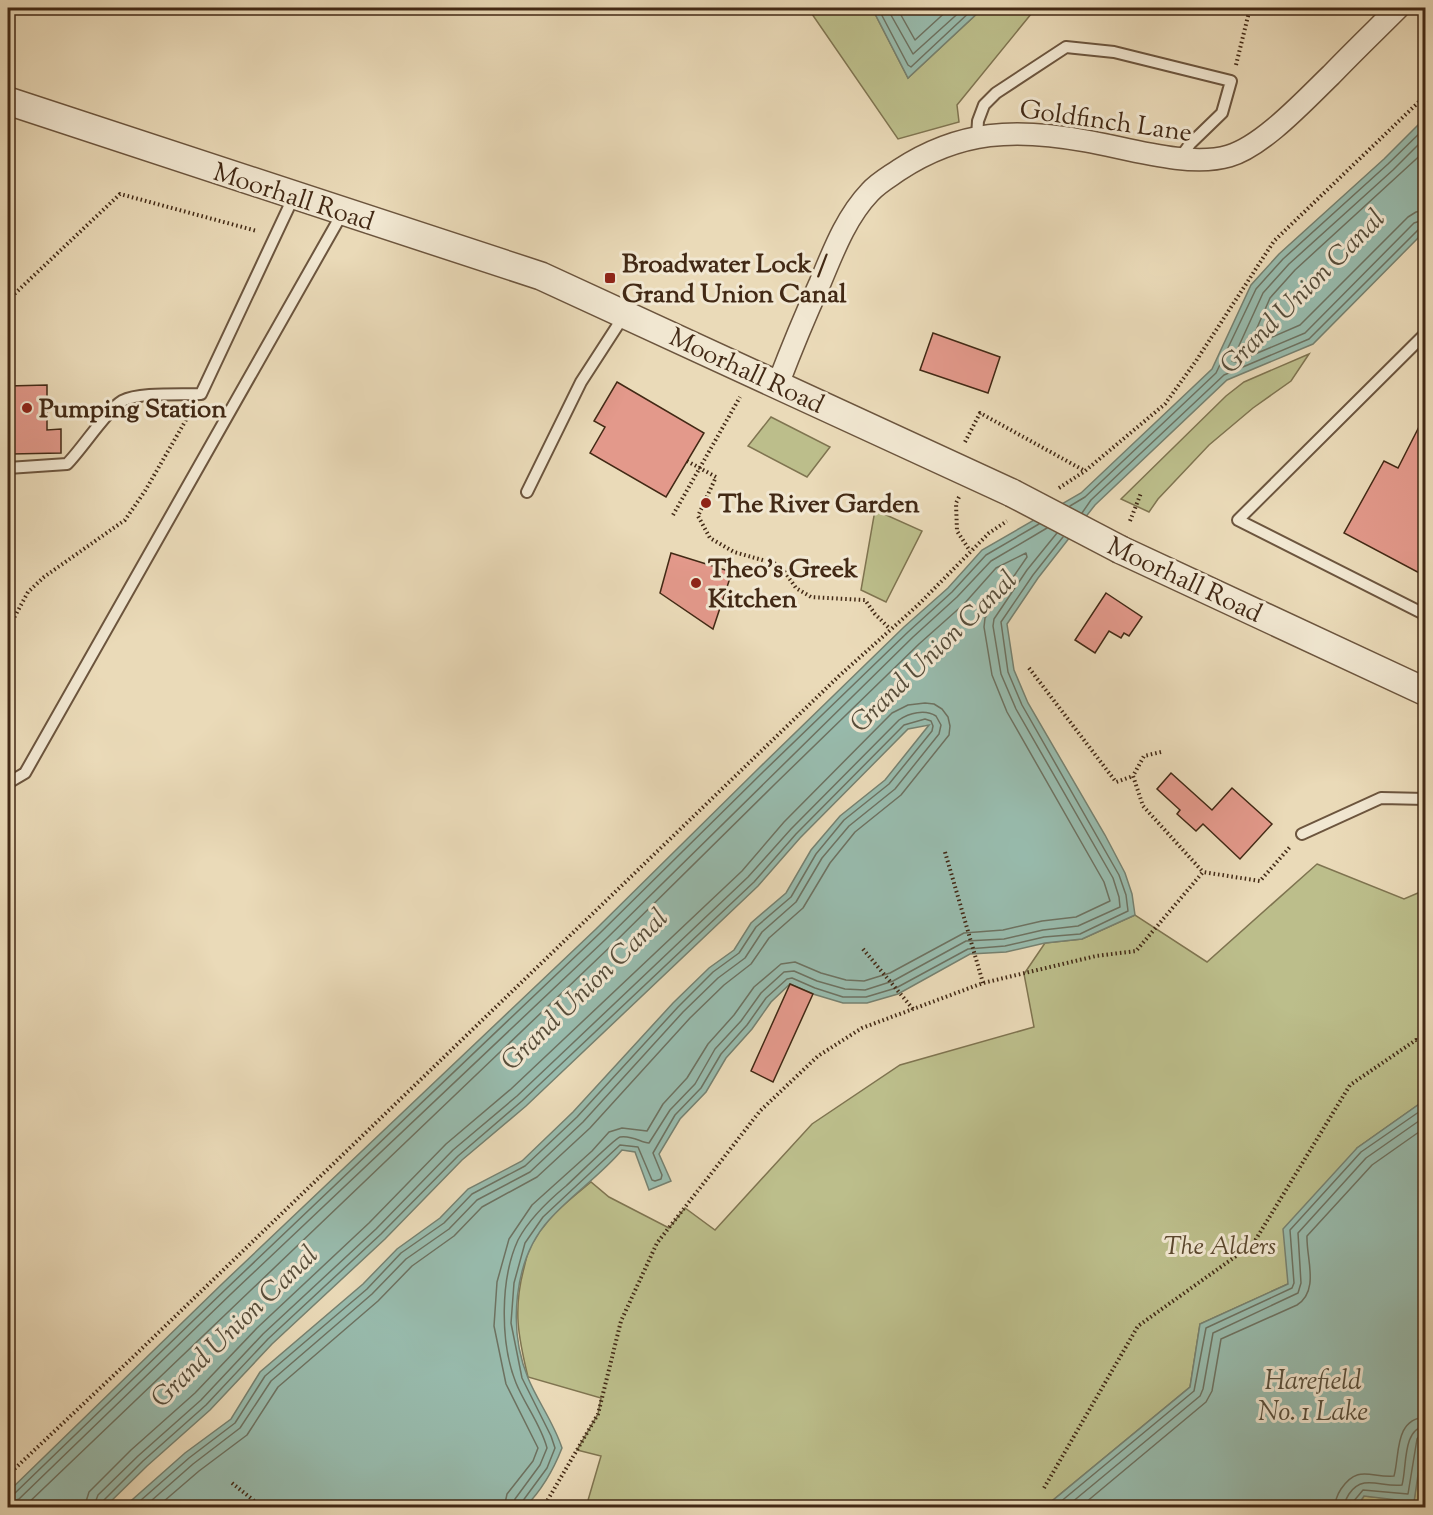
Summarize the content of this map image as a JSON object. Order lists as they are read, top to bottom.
{
  "streets": {
    "street": ["Goldfinch Lane", "Moorhall Road"]
  },
  "crossings": [
    ["Goldfinch Lane", "Moorhall Road"]
  ],
  "water": ["Grand Union Canal", "Harefield No. 1 Lake"],
  "parks": ["The Alders"],
  "places": {
    "transit": ["Broadwater Lock / Grand Union Canal"],
    "other": ["Pumping Station", "The River Garden", "Theo's Greek Kitchen"]
  }
}
